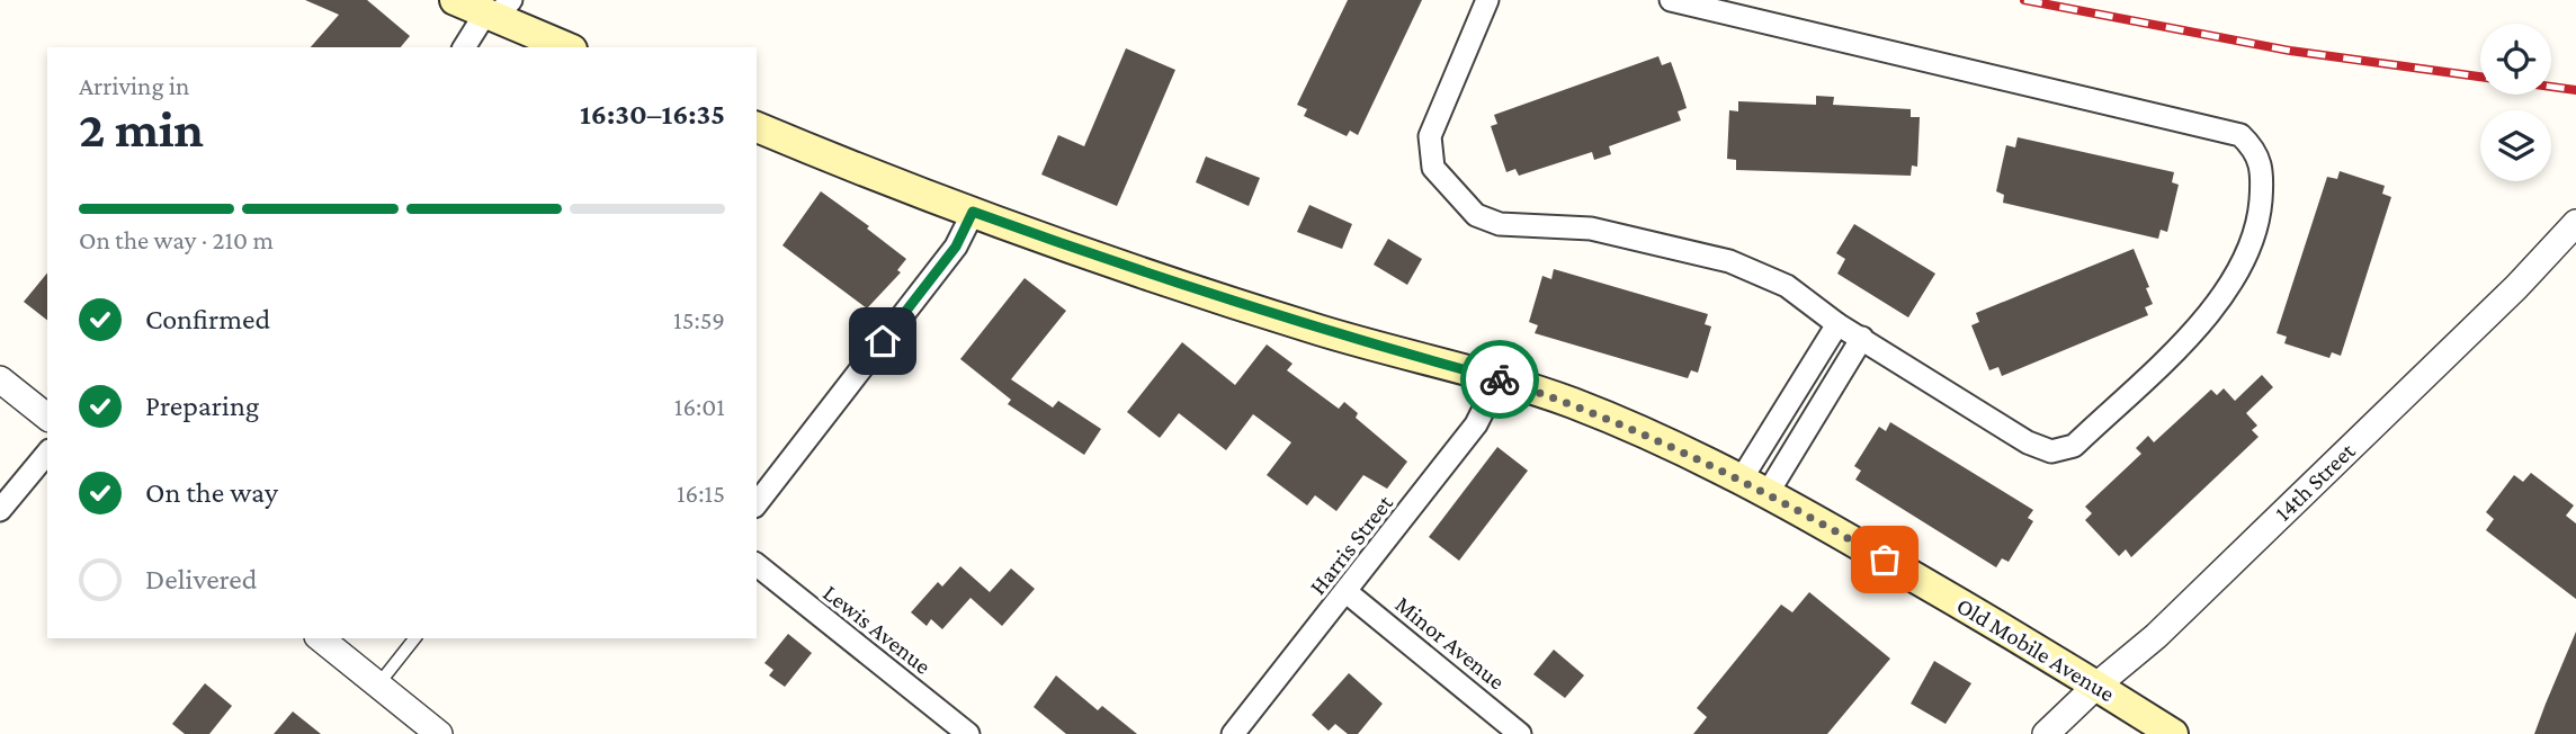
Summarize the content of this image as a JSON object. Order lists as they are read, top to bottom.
{
  "streets": {
    "main road": ["Old Mobile Avenue"],
    "street": [
      "14th Street",
      "Harris Street",
      "Lewis Avenue",
      "Minor Avenue"
    ]
  },
  "crossings": [
    ["14th Street", "Old Mobile Avenue"],
    ["Harris Street", "Minor Avenue"],
    ["Harris Street", "Old Mobile Avenue"]
  ],
  "page": {
    "heading": ["2 min", "Arriving in", "16:30–16:35"],
    "bar": "On the way · 210 m",
    "list": [
      ["Confirmed", "15:59"],
      ["Preparing", "16:01"],
      ["On the way", "16:15"],
      "Delivered"
    ]
  }
}
